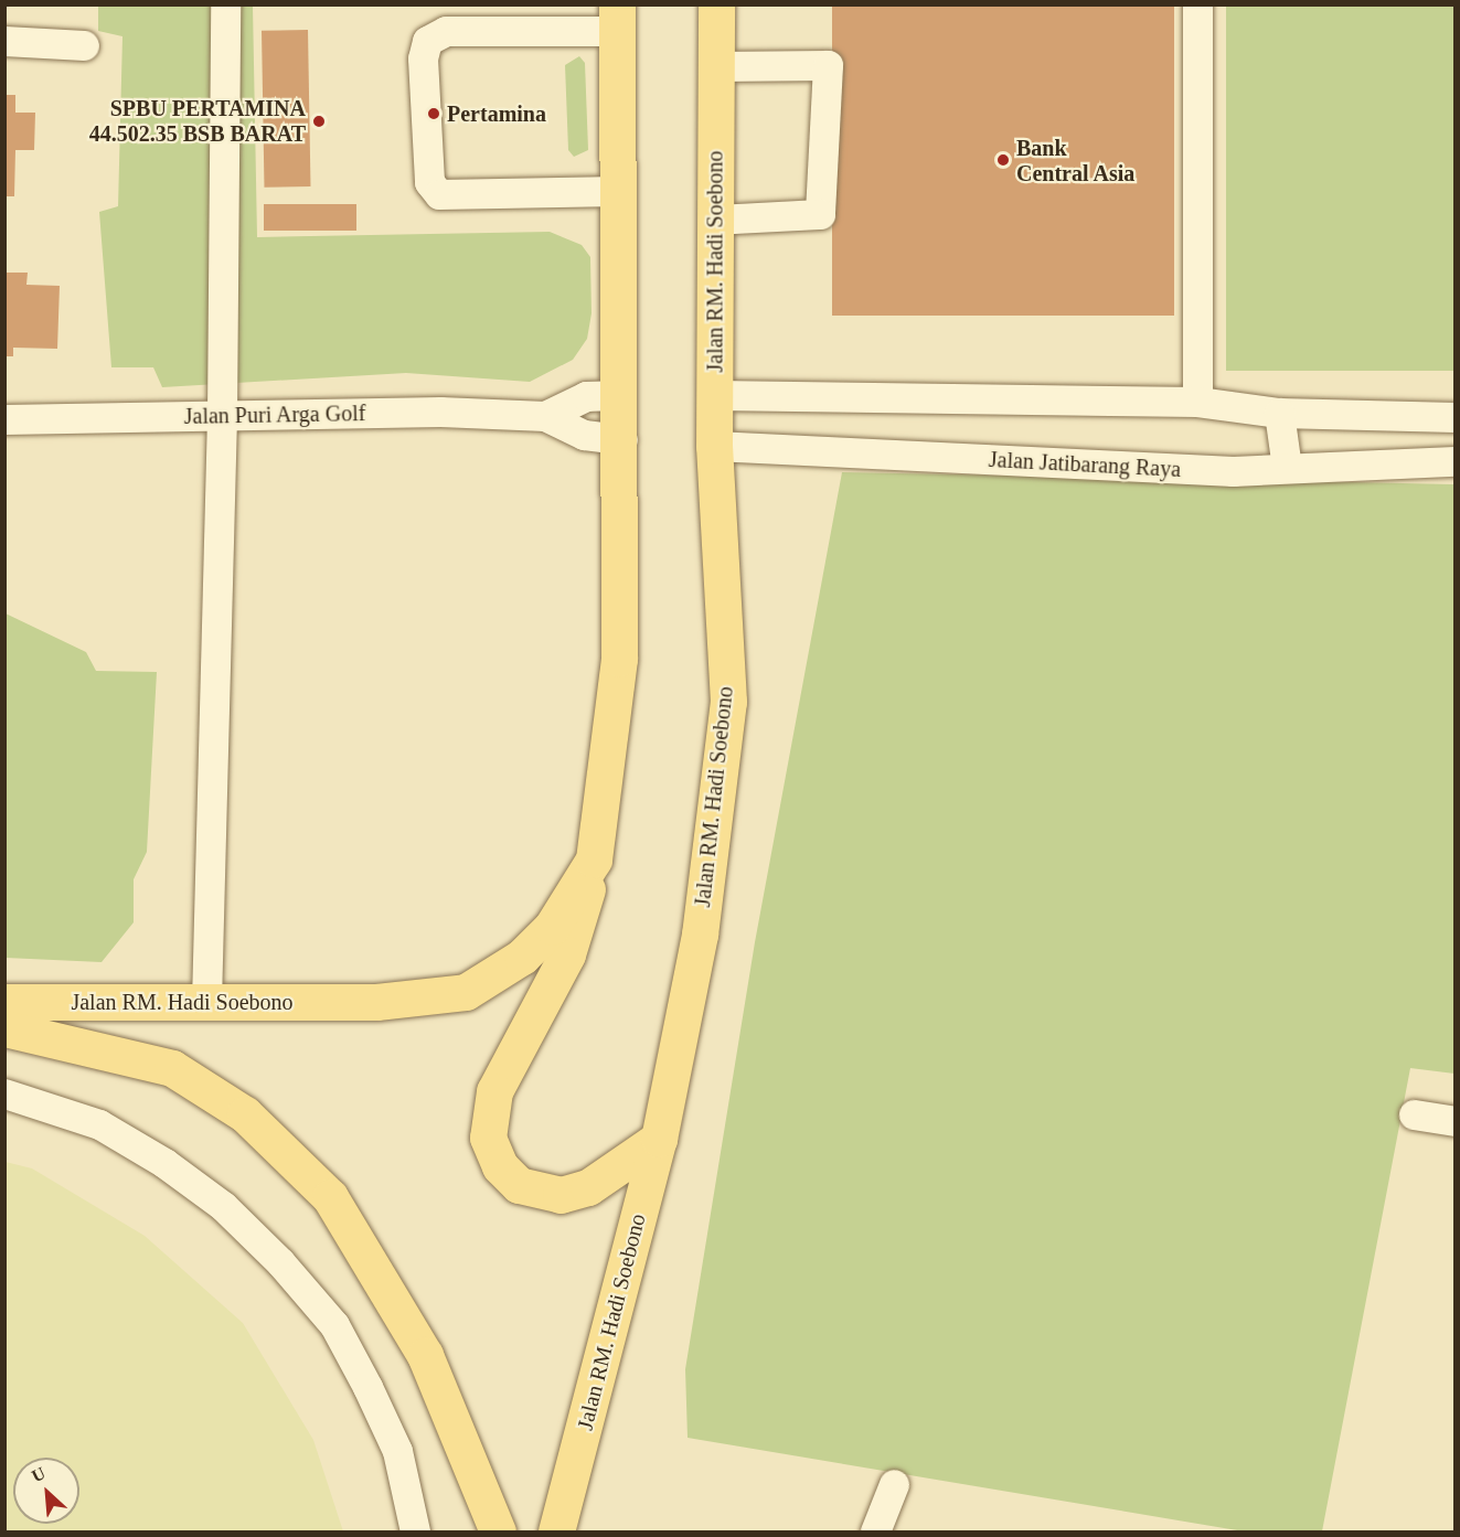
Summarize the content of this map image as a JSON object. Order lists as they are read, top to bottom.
{
  "streets": {
    "main road": ["Jalan RM. Hadi Soebono"],
    "street": ["Jalan Puri Arga Golf", "Jalan Jatibarang Raya"]
  },
  "crossings": [
    ["Jalan RM. Hadi Soebono", "Jalan Puri Arga Golf"],
    ["Jalan RM. Hadi Soebono", "Jalan Jatibarang Raya"]
  ],
  "places": ["Pertamina", "SPBU PERTAMINA 44.502.35 BSB BARAT", "Bank Central Asia"],
  "north": "top left"
}
